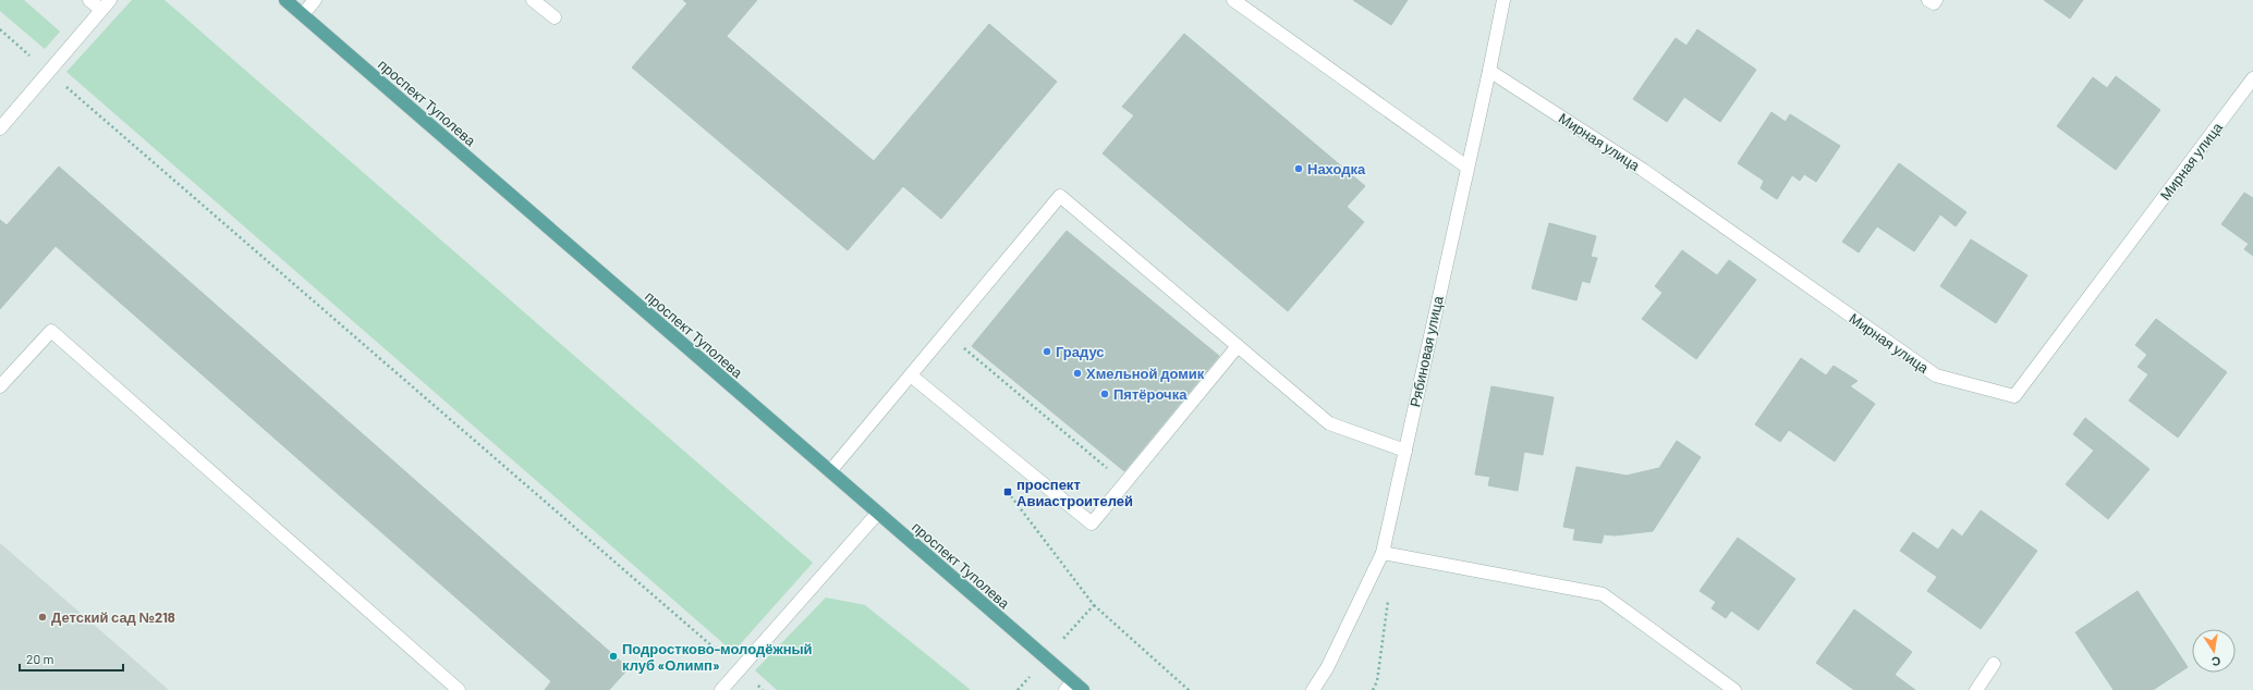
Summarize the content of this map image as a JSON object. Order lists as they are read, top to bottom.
{
  "streets": {
    "main road": ["проспект Туполева"],
    "street": ["Мирная улица", "Рябиновая улица"]
  },
  "crossings": [
    ["Мирная улица", "Рябиновая улица"]
  ],
  "places": {
    "other": [
      "Находка",
      "Градус",
      "Хмельной домик",
      "Пятёрочка",
      "Детский сад №218",
      "Подростково-молодёжный клуб «Олимп»"
    ],
    "transit": ["проспект Авиастроителей"]
  },
  "scale_bar": "20 m",
  "north": "bottom"
}
